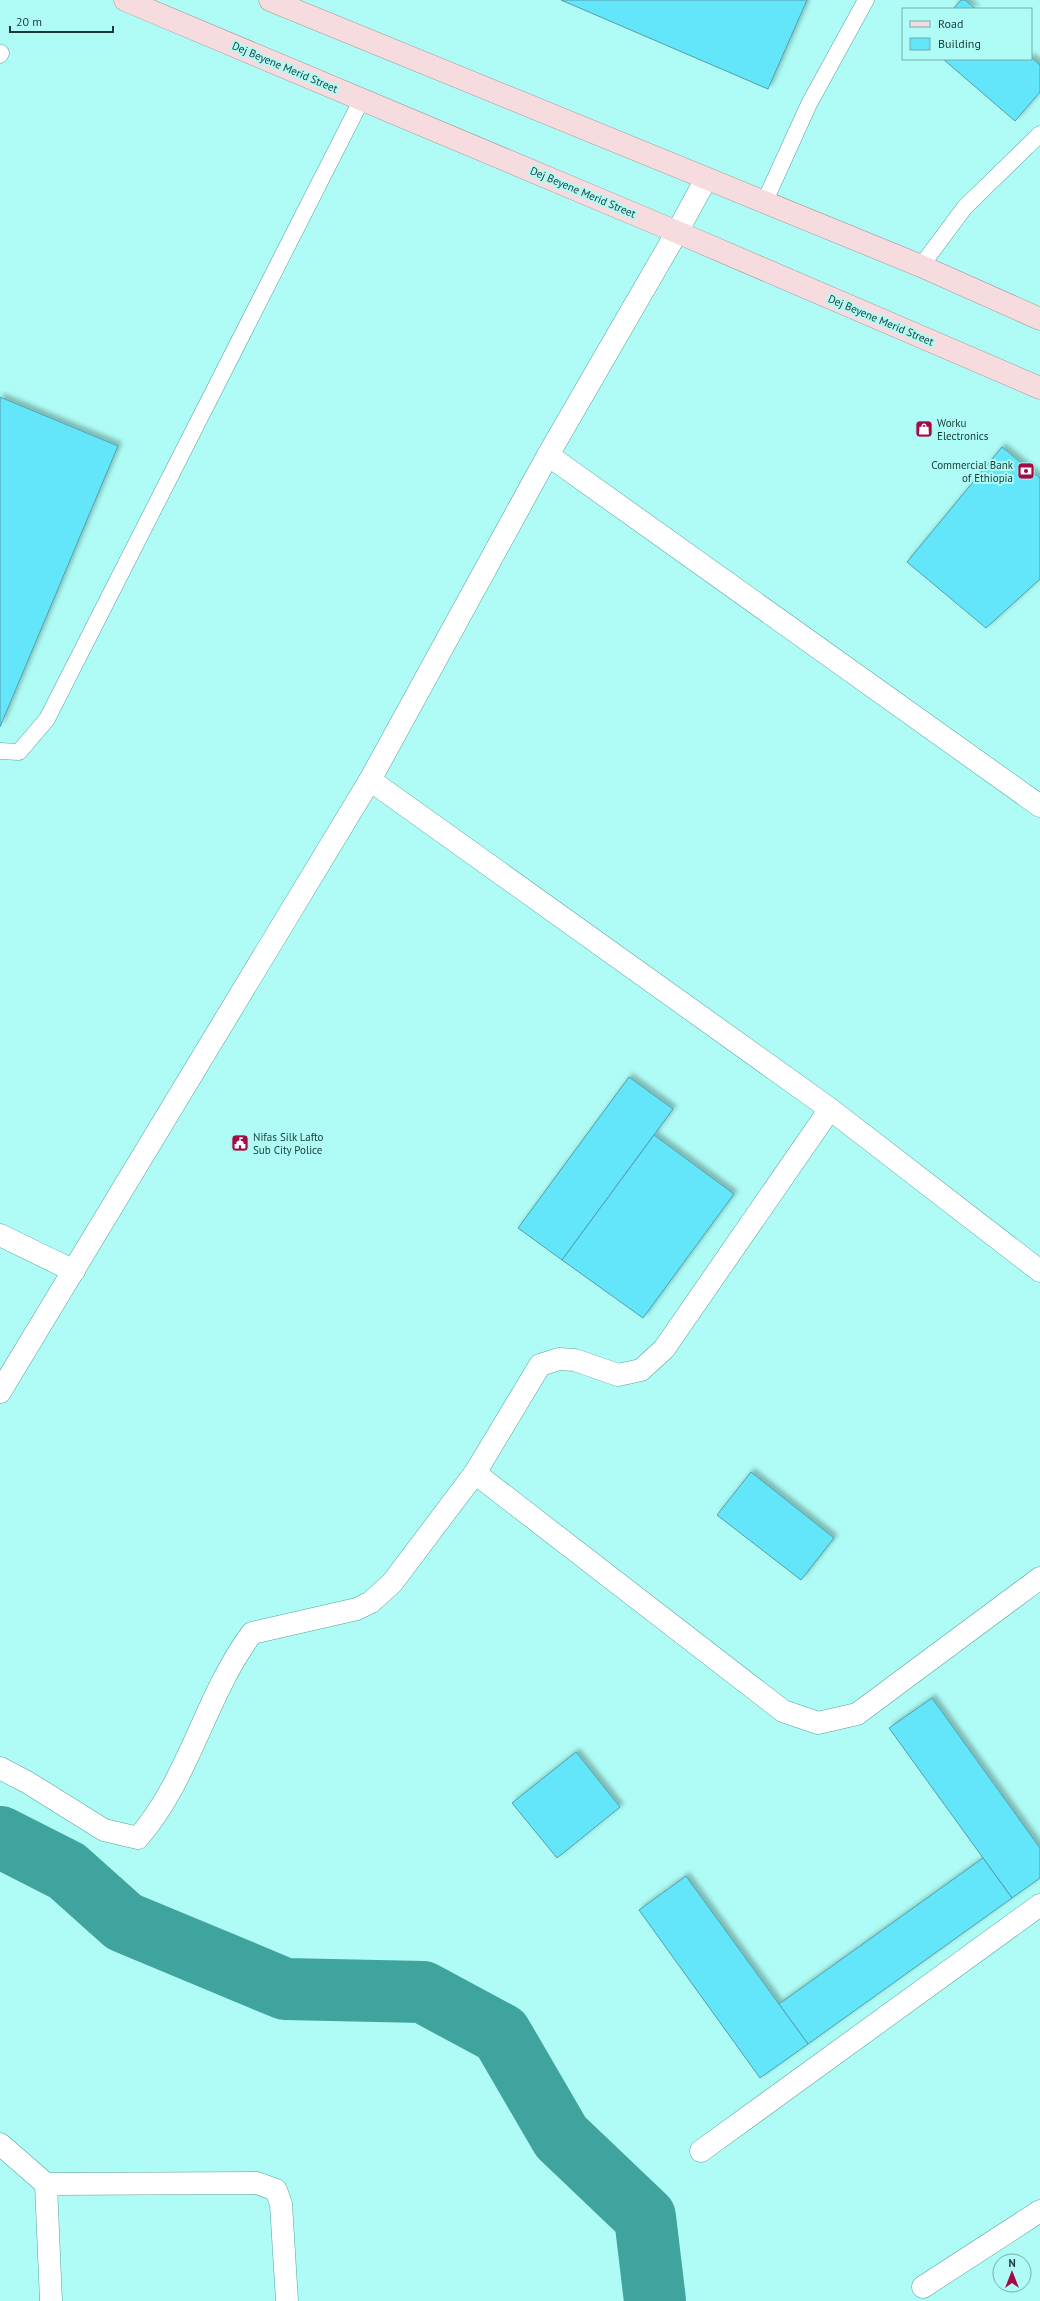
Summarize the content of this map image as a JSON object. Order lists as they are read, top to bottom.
{
  "streets": {
    "main road": ["Dej Beyene Merid Street"]
  },
  "places": {
    "shop": ["Worku Electronics"],
    "bank": ["Commercial Bank of Ethiopia"],
    "public building": ["Nifas Silk Lafto Sub City Police"]
  },
  "legend": ["Road", "Building"],
  "scale_bar": "20 m",
  "north": "top"
}
